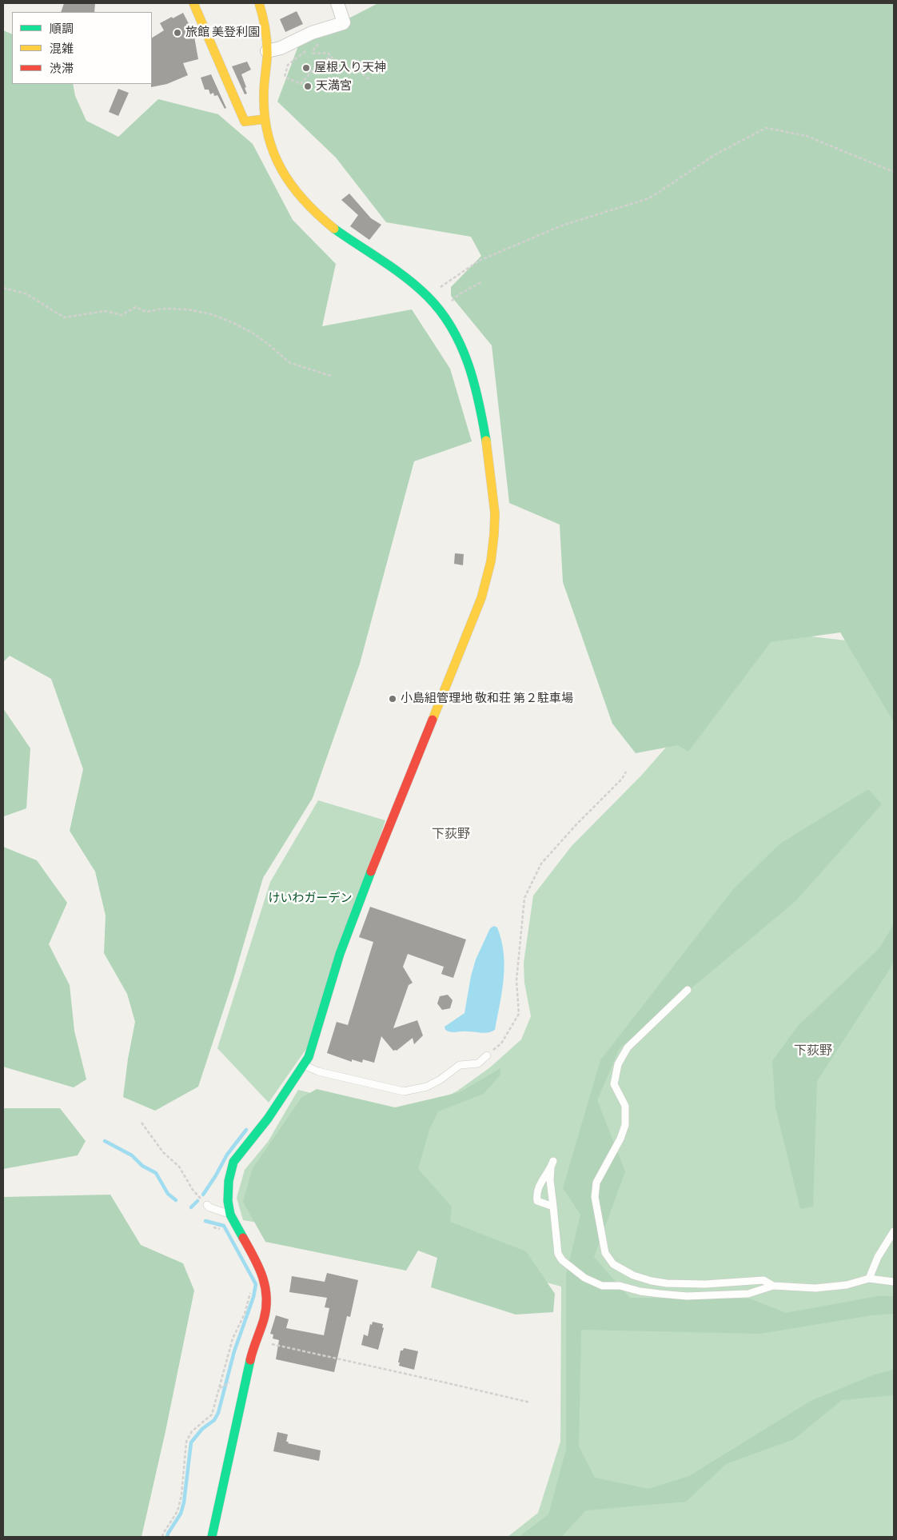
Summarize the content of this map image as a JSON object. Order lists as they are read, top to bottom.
{
  "districts": ["下荻野", "下荻野"],
  "parks": ["けいわガーデン"],
  "places": [
    "旅館 美登利園",
    "屋根入り天神",
    "天満宮",
    "小島組管理地 敬和荘 第２駐車場"
  ],
  "legend": ["順調", "混雑", "渋滞"]
}
